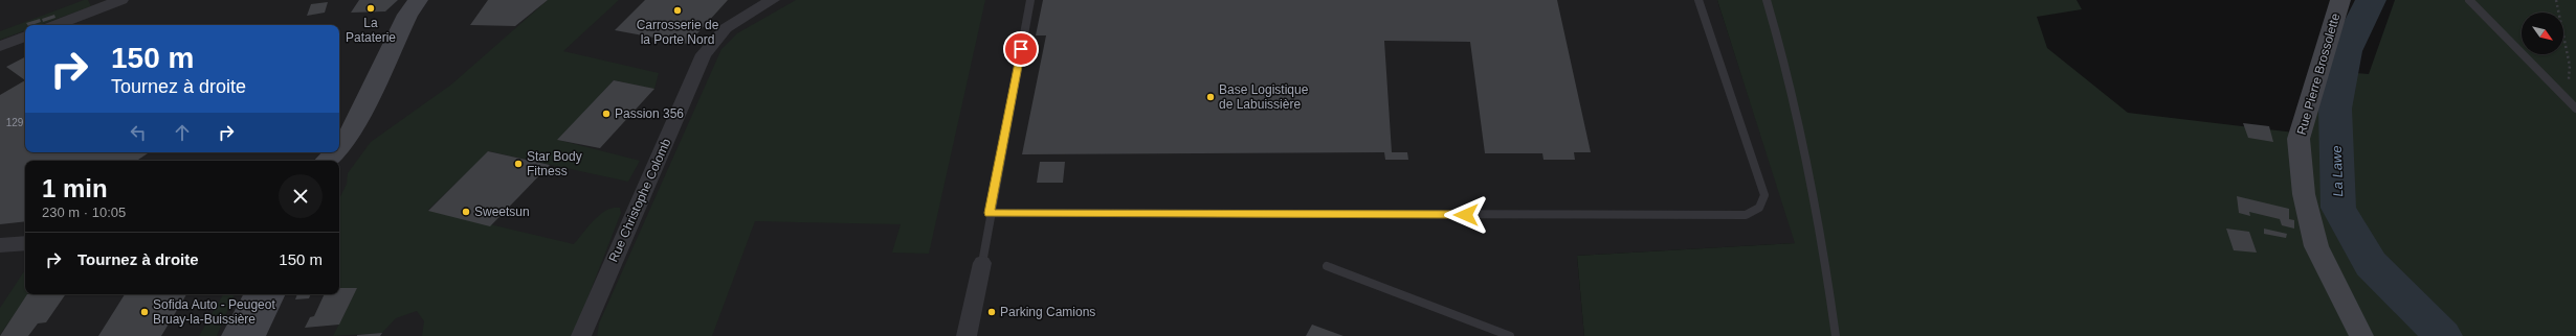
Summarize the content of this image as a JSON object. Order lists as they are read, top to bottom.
{
  "streets": {
    "street": ["Rue Pierre Brossolette", "Rue Christophe Colomb"]
  },
  "water": ["La Lawe"],
  "places": [
    "La Pataterie",
    "Carrosserie de la Porte Nord",
    "Base Logistique de Labuissière",
    "Passion 356",
    "Star Body Fitness",
    "Sweetsun",
    "Sofida Auto - Peugeot Bruay-la-Buissière",
    "Parking Camions"
  ],
  "house_numbers": ["129"],
  "north": "bottom right",
  "page": {
    "turn": ["150 m", "Tournez à droite"],
    "heading": ["1 min", "230 m · 10:05"],
    "list": [
      {
        "name": "Tournez à droite",
        "value": "150 m"
      }
    ]
  }
}
